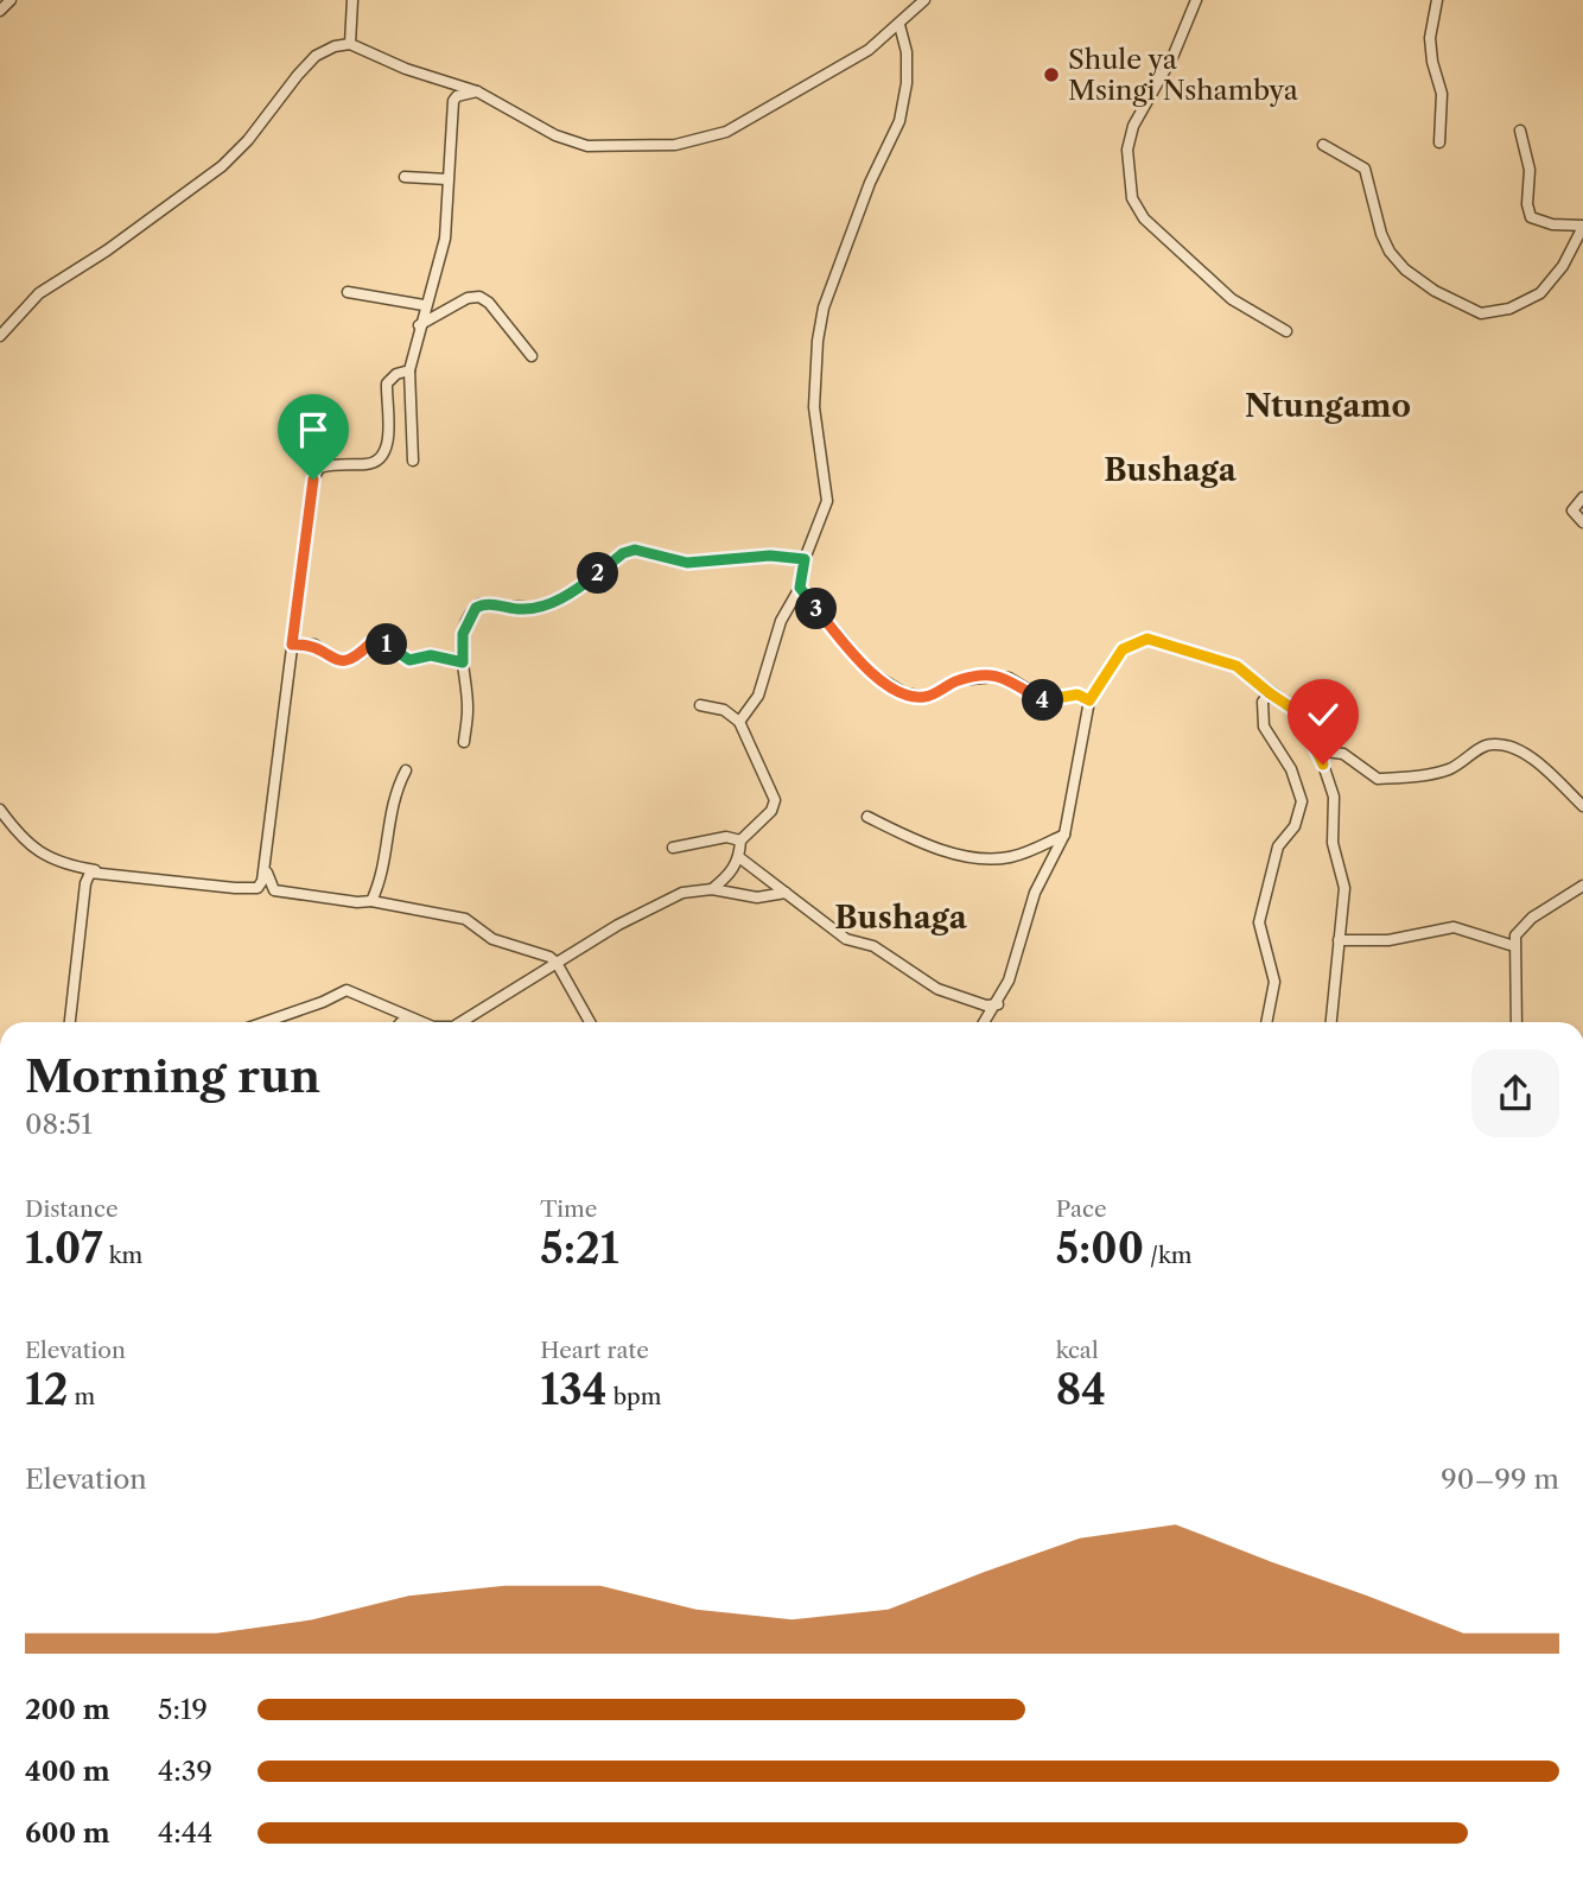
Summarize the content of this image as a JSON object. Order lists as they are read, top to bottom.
{
  "districts": ["Ntungamo", "Bushaga", "Bushaga"],
  "places": ["Shule ya Msingi Nshambya"],
  "page": {
    "pins": [
      "2",
      "3",
      "1",
      "4"
    ],
    "heading": ["Morning run", "08:51"],
    "stats": [
      ["Distance", "1.07 km"],
      ["Time", "5:21"],
      ["Pace", "5:00 /km"],
      ["Elevation", "12 m"],
      ["Heart rate", "134 bpm"],
      ["kcal", "84"]
    ],
    "chart": ["Elevation", "90–99 m"],
    "list": [
      {
        "name": "200 m",
        "note": "5:19"
      },
      {
        "name": "400 m",
        "note": "4:39"
      },
      {
        "name": "600 m",
        "note": "4:44"
      }
    ]
  }
}
